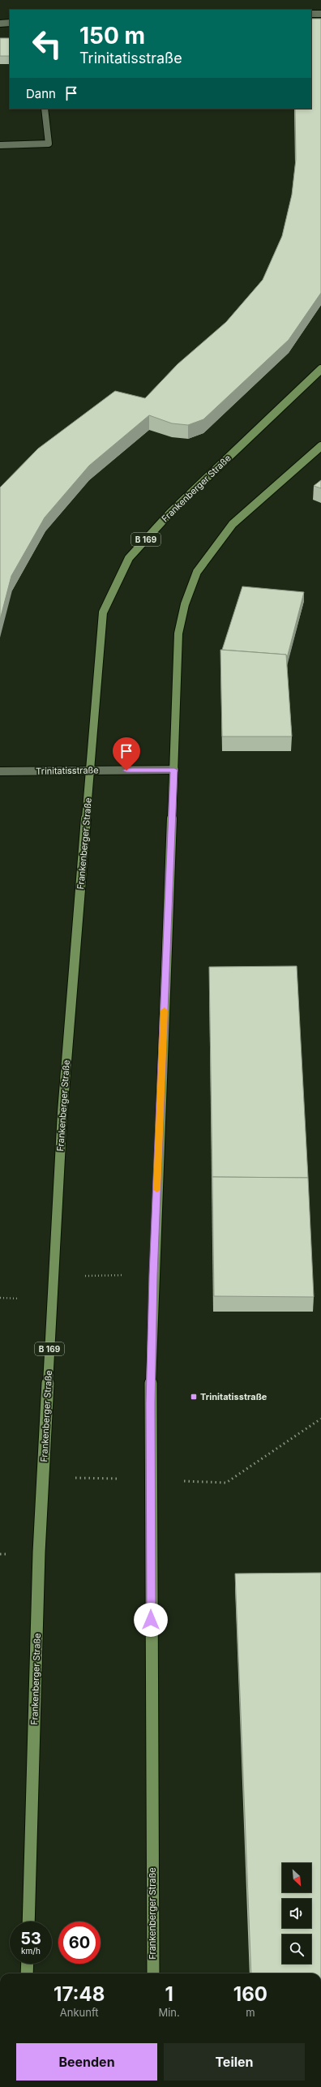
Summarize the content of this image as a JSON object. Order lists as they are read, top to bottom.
{
  "streets": {
    "main road": ["Frankenberger Straße", "B 169"],
    "street": ["Trinitatisstraße"]
  },
  "crossings": [
    ["Frankenberger Straße", "Trinitatisstraße"]
  ],
  "places": {
    "transit": ["Trinitatisstraße"]
  },
  "north": "bottom right",
  "page": {
    "turn": ["150 m", "Trinitatisstraße"],
    "then": "Dann",
    "speed": "53 km/h",
    "limit": "60",
    "eta": [
      "17:48",
      "Ankunft",
      "1",
      "Min.",
      "160",
      "m"
    ],
    "buttons": ["Beenden", "Teilen"]
  }
}
